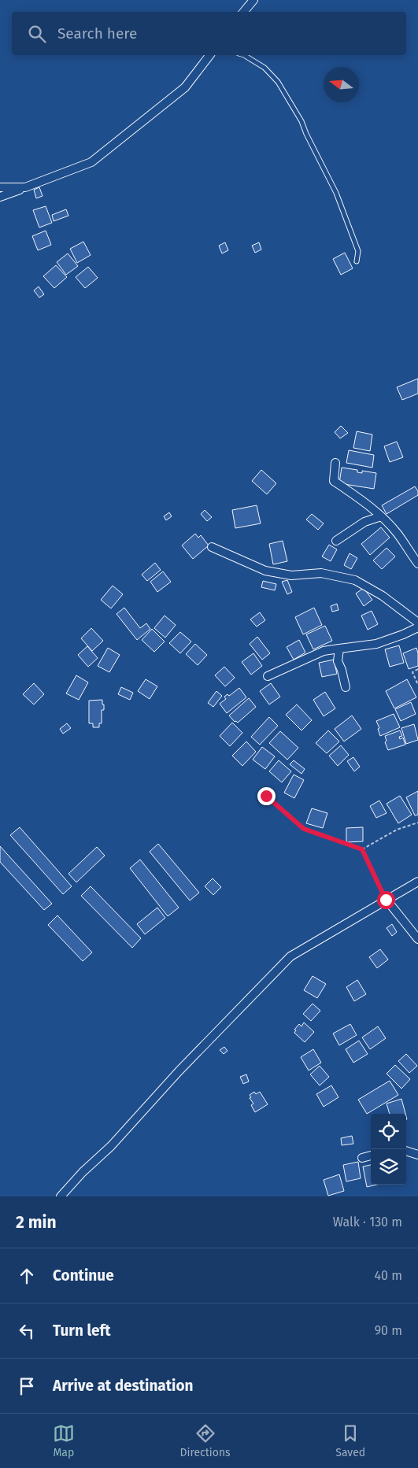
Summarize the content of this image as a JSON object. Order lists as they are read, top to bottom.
{
  "north": "left",
  "page": {
    "search": "Search here",
    "heading": ["2 min", "Walk · 130 m"],
    "list": [
      ["Continue", "40 m"],
      ["Turn left", "90 m"],
      "Arrive at destination"
    ],
    "nav": ["Map", "Directions", "Saved"]
  }
}
